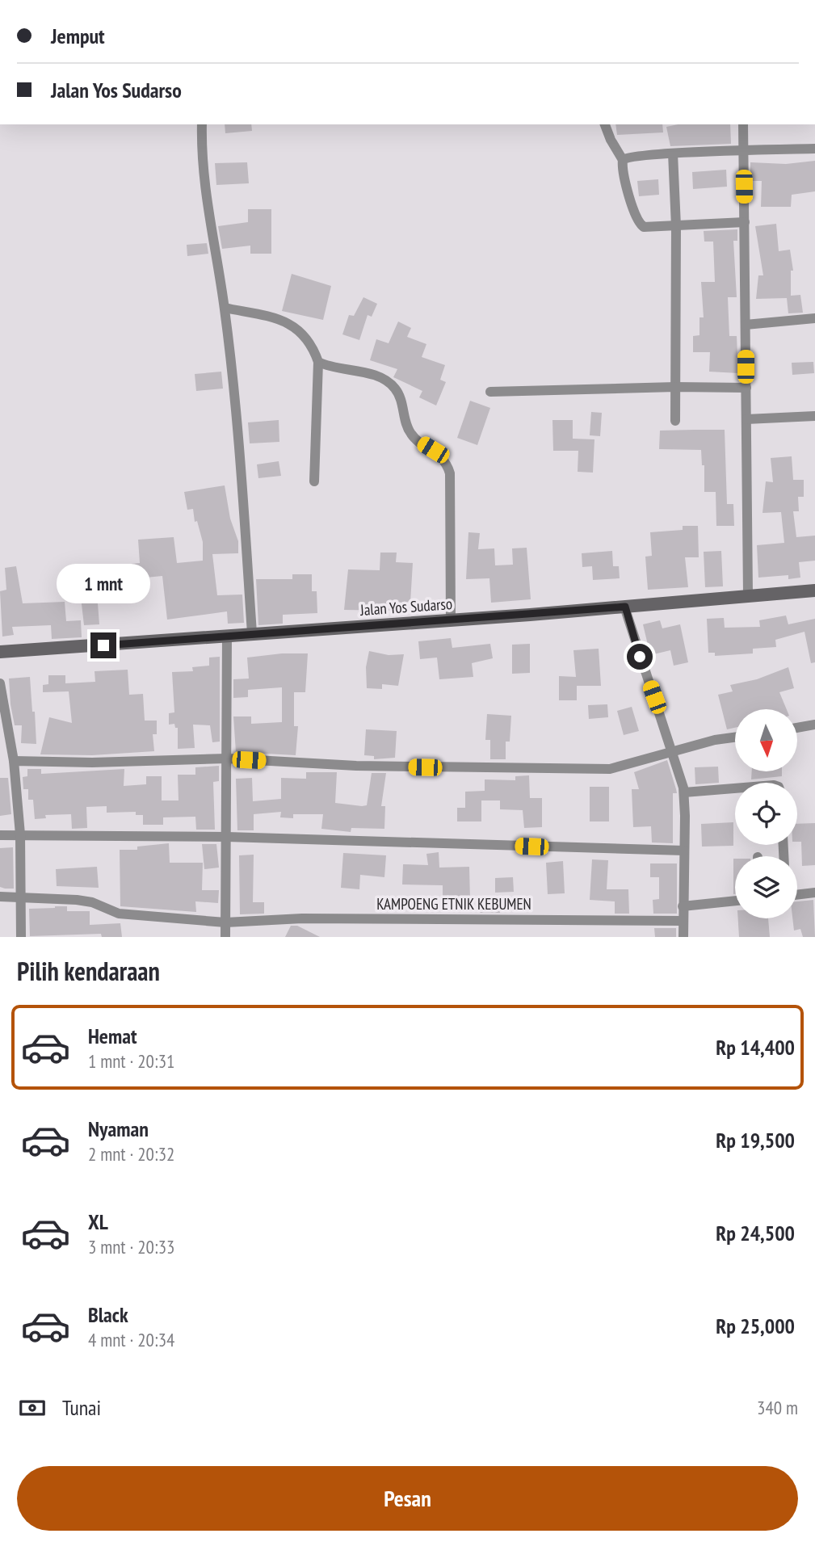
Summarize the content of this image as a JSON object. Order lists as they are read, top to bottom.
{
  "streets": {
    "main road": ["Jalan Yos Sudarso"],
    "street": ["KAMPOENG ETNIK KEBUMEN"]
  },
  "north": "bottom",
  "page": {
    "banner": ["Jemput", "Jalan Yos Sudarso"],
    "bubble": "1 mnt",
    "heading": "Pilih kendaraan",
    "list": [
      {
        "name": "Hemat",
        "note": "1 mnt · 20:31",
        "value": "Rp 14,400"
      },
      {
        "name": "Nyaman",
        "note": "2 mnt · 20:32",
        "value": "Rp 19,500"
      },
      {
        "name": "XL",
        "note": "3 mnt · 20:33",
        "value": "Rp 24,500"
      },
      {
        "name": "Black",
        "note": "4 mnt · 20:34",
        "value": "Rp 25,000"
      }
    ],
    "pay": ["Tunai", "340 m"],
    "buttons": "Pesan"
  }
}
